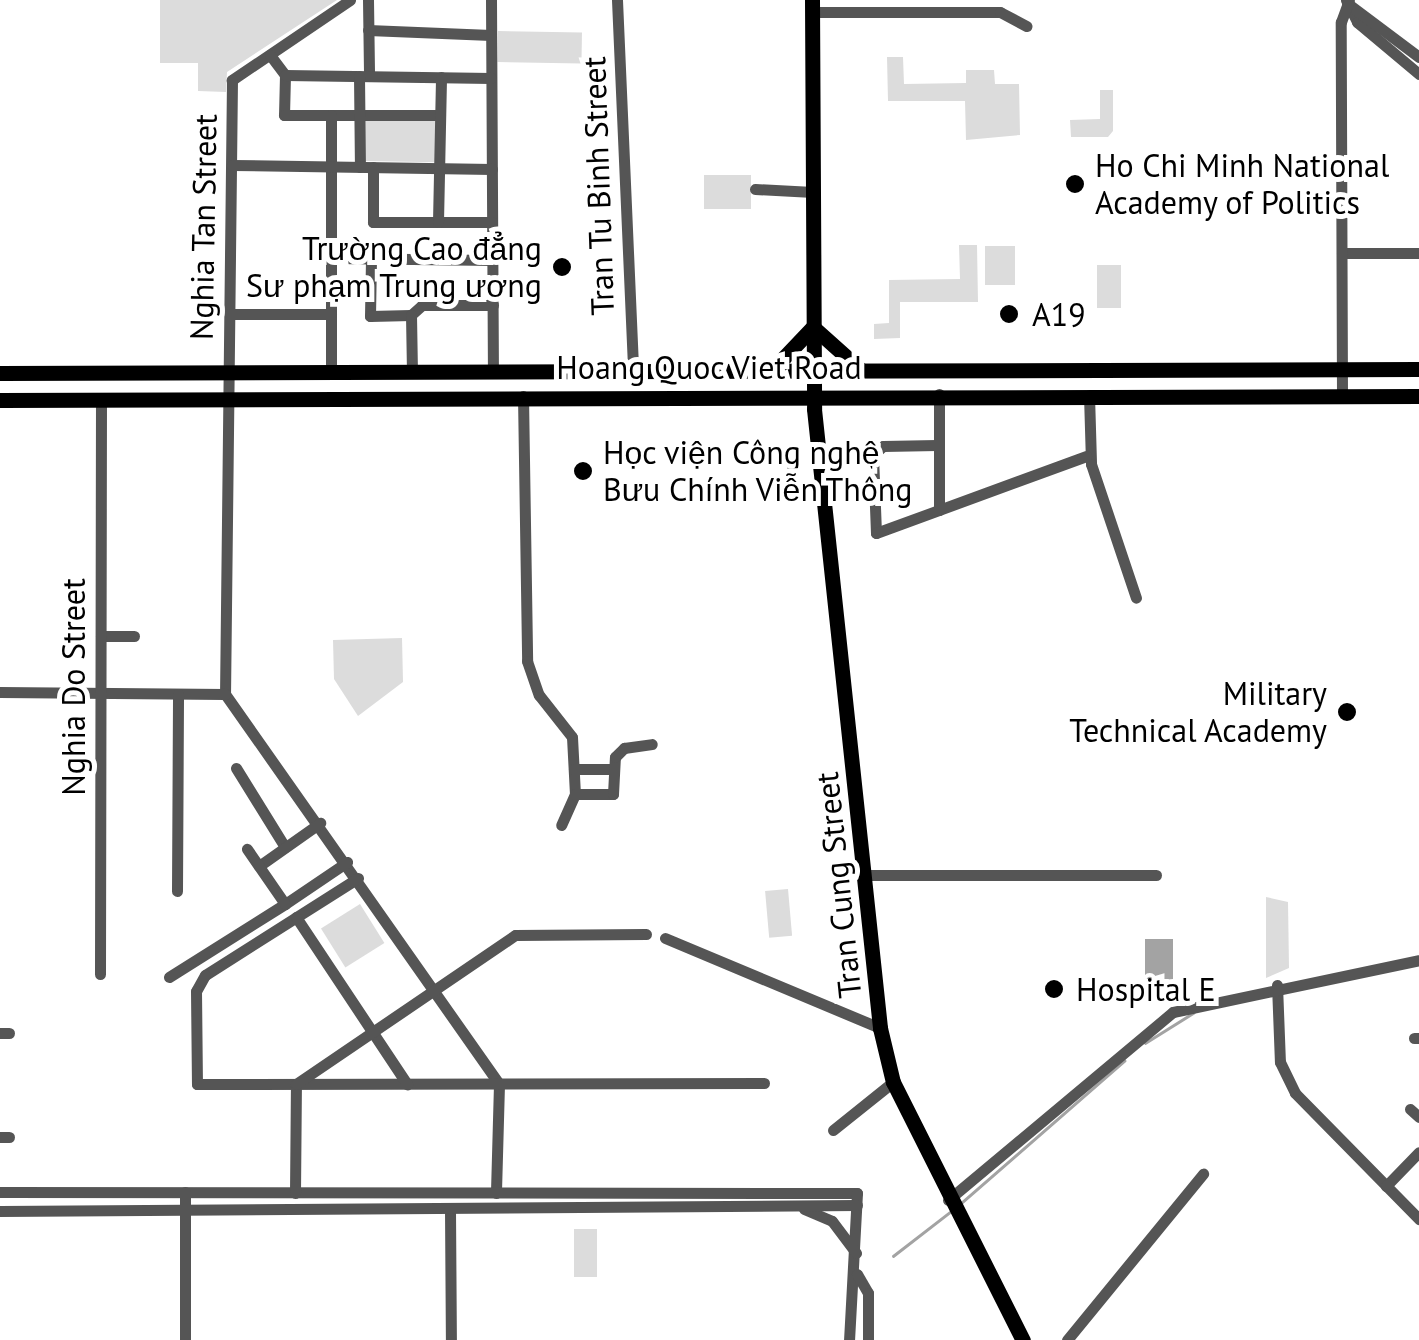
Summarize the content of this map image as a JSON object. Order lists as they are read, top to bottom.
{
  "streets": {
    "main road": ["Hoang Quoc Viet Road", "Tran Cung Street"],
    "street": ["Tran Tu Binh Street", "Nghia Tan Street", "Nghia Do Street"]
  },
  "crossings": [
    ["Tran Tu Binh Street", "Hoang Quoc Viet Road"],
    ["Nghia Tan Street", "Hoang Quoc Viet Road"],
    ["Hoang Quoc Viet Road", "Nghia Do Street"],
    ["Hoang Quoc Viet Road", "Tran Cung Street"]
  ],
  "places": [
    "Ho Chi Minh National Academy of Politics",
    "Trường Cao đẳng Sư phạm Trung ương",
    "A19",
    "Học viện Công nghệ Bưu Chính Viễn Thông",
    "Military Technical Academy",
    "Hospital E"
  ]
}
